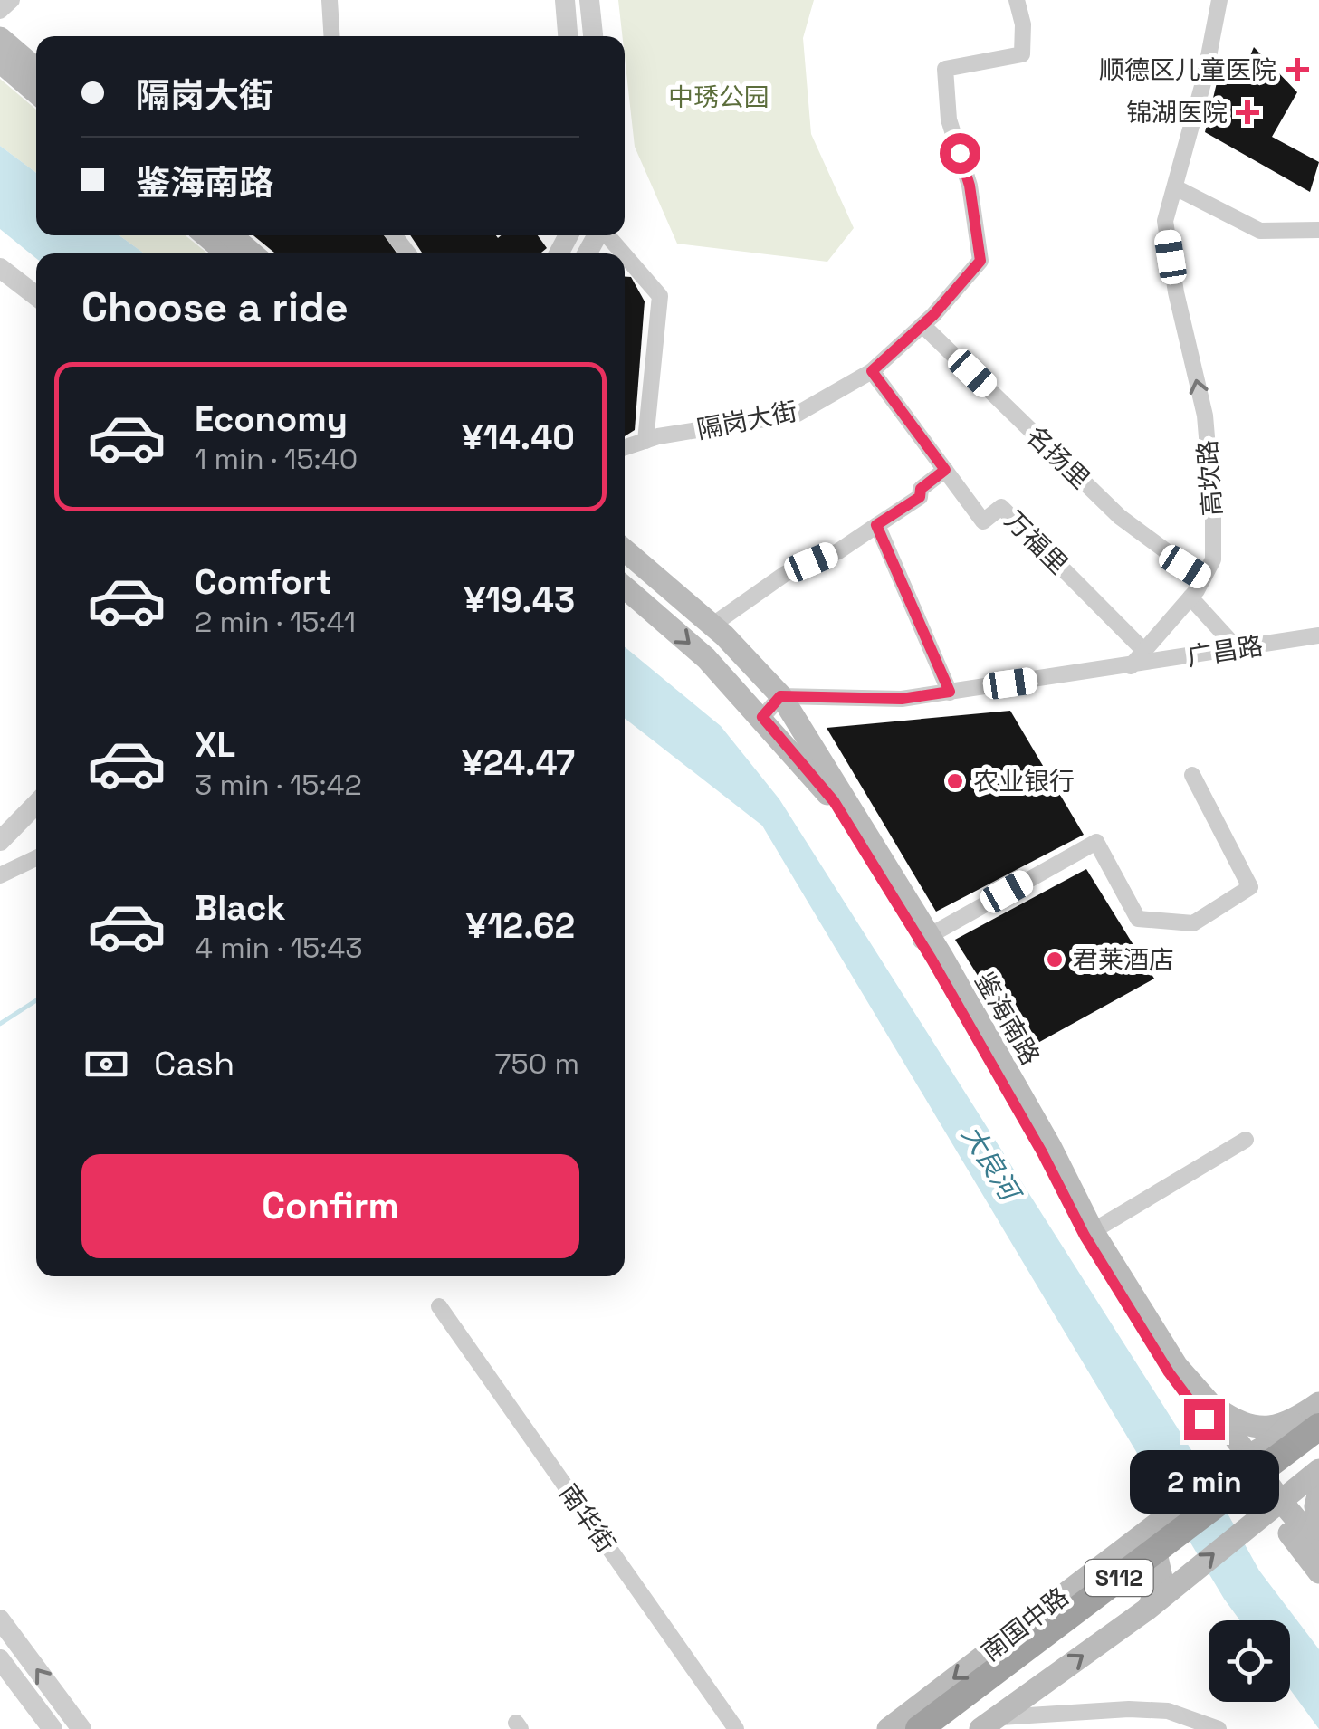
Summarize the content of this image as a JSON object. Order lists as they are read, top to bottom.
{
  "streets": {
    "highway": ["S112", "南国中路"],
    "main road": ["鉴海南路"],
    "street": [
      "隔岗大街",
      "名扬里",
      "高坎路",
      "万福里",
      "广昌路",
      "南华街"
    ]
  },
  "crossings": [
    ["隔岗大街", "名扬里"],
    ["隔岗大街", "万福里"],
    ["名扬里", "高坎路"],
    ["高坎路", "万福里"],
    ["高坎路", "广昌路"],
    ["鉴海南路", "南国中路"]
  ],
  "one_way": ["高坎路"],
  "water": ["大良河"],
  "parks": ["中琇公园"],
  "places": {
    "health": ["顺德区儿童医院", "锦湖医院"],
    "other": ["农业银行", "君莱酒店"]
  },
  "page": {
    "banner": ["隔岗大街", "鉴海南路"],
    "heading": "Choose a ride",
    "list": [
      {
        "name": "Economy",
        "note": "1 min · 15:40",
        "value": "¥14.40"
      },
      {
        "name": "Comfort",
        "note": "2 min · 15:41",
        "value": "¥19.43"
      },
      {
        "name": "XL",
        "note": "3 min · 15:42",
        "value": "¥24.47"
      },
      {
        "name": "Black",
        "note": "4 min · 15:43",
        "value": "¥12.62"
      }
    ],
    "pay": ["Cash", "750 m"],
    "buttons": "Confirm",
    "bubble": "2 min"
  }
}
